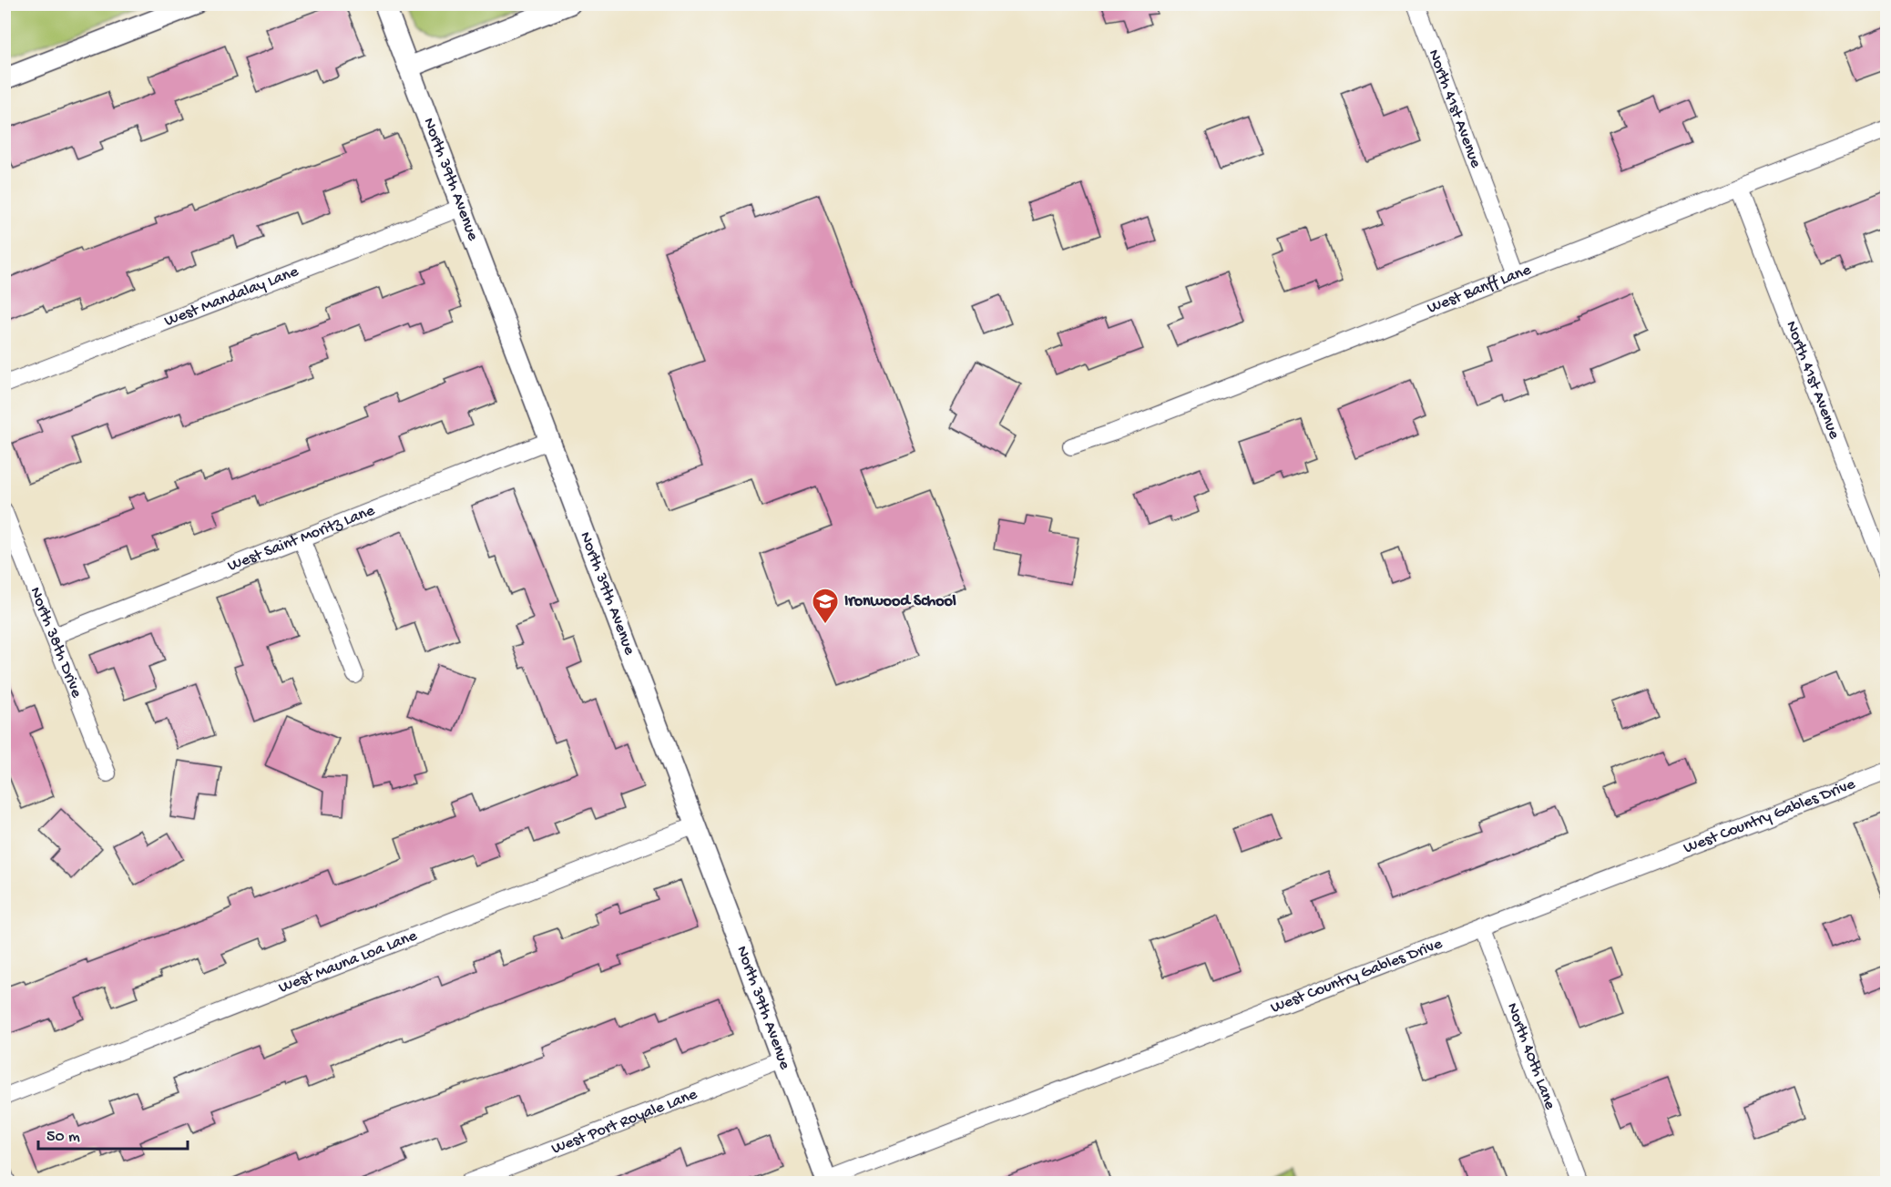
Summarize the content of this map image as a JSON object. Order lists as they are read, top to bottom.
{
  "streets": {
    "street": [
      "North 41st Avenue",
      "North 39th Avenue",
      "West Banff Lane",
      "West Mandalay Lane",
      "West Saint Moritz Lane",
      "North 38th Drive",
      "West Country Gables Drive",
      "West Mauna Loa Lane",
      "North 40th Lane",
      "West Port Royale Lane"
    ]
  },
  "crossings": [
    ["North 41st Avenue", "West Banff Lane"],
    ["North 39th Avenue", "West Mandalay Lane"],
    ["North 39th Avenue", "West Saint Moritz Lane"],
    ["North 39th Avenue", "West Country Gables Drive"],
    ["North 39th Avenue", "West Mauna Loa Lane"],
    ["North 39th Avenue", "West Port Royale Lane"],
    ["West Saint Moritz Lane", "North 38th Drive"],
    ["West Country Gables Drive", "North 40th Lane"]
  ],
  "places": {
    "school or university": ["Ironwood School"]
  },
  "scale_bar": "50 m"
}
